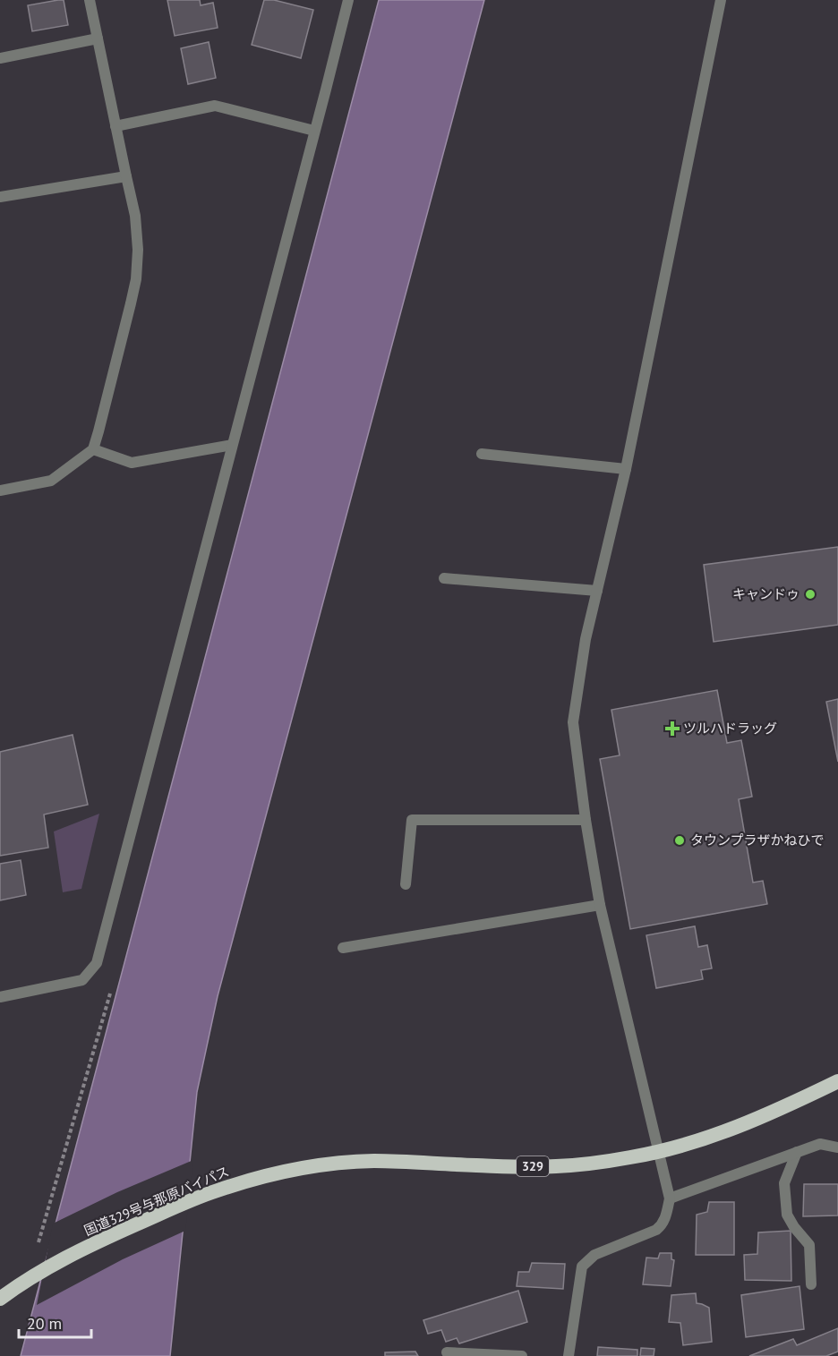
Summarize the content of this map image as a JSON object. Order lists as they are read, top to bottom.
{
  "streets": {
    "highway": ["329", "国道329号与那原バイパス"]
  },
  "places": {
    "other": ["キャンドゥ", "タウンプラザかねひで"],
    "health": ["ツルハドラッグ"]
  },
  "scale_bar": "20 m"
}
